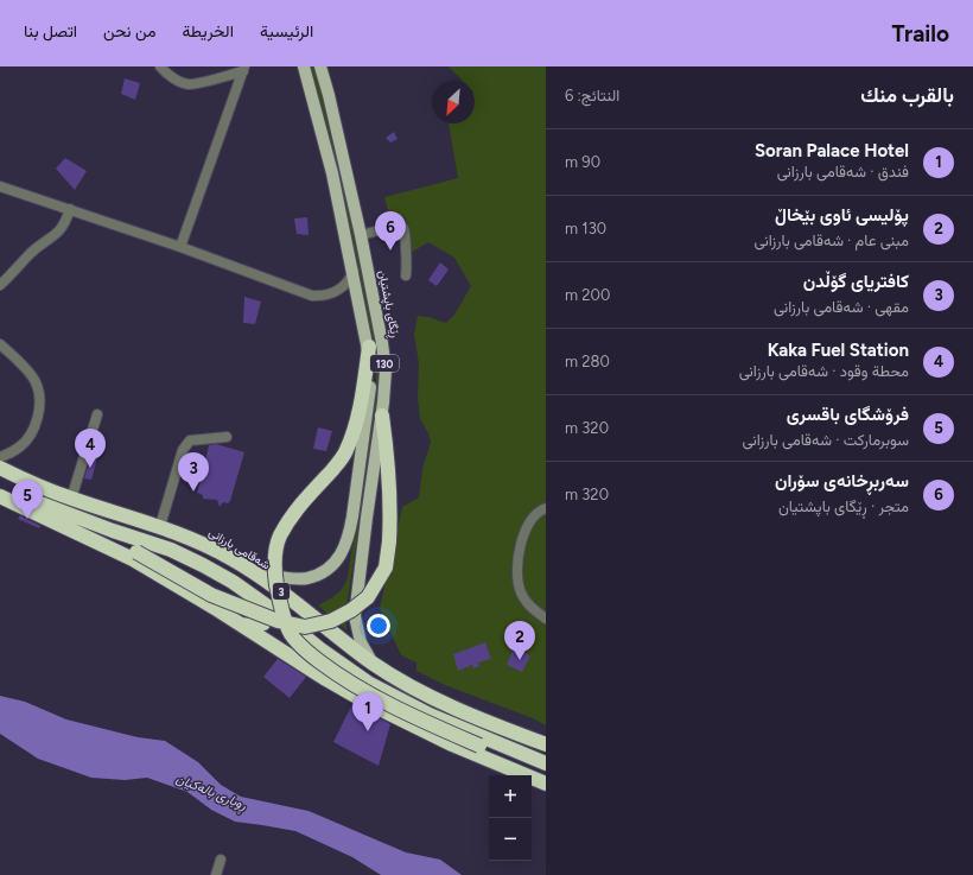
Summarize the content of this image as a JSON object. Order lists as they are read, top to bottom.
{
  "streets": {
    "highway": ["شەقامی بارزانی", "3"],
    "main road": ["ڕێگای باپشتیان", "130"]
  },
  "crossings": [
    ["ڕێگای باپشتیان", "شەقامی بارزانی"],
    ["130", "شەقامی بارزانی"]
  ],
  "water": ["ڕوباری بالەکیان"],
  "north": "bottom left",
  "page": {
    "header": "Trailo",
    "nav": [
      "الرئيسية",
      "الخريطة",
      "من نحن",
      "اتصل بنا"
    ],
    "heading": ["بالقرب منك", "النتائج: 6"],
    "list": [
      {
        "mark": "1",
        "name": "Soran Palace Hotel",
        "note": "فندق · شەقامی بارزانی",
        "value": "90 m"
      },
      {
        "mark": "2",
        "name": "پۆلیسی ئاوی بێخاڵ",
        "note": "مبنى عام · شەقامی بارزانی",
        "value": "130 m"
      },
      {
        "mark": "3",
        "name": "کافتریای گۆڵدن",
        "note": "مقهى · شەقامی بارزانی",
        "value": "200 m"
      },
      {
        "mark": "4",
        "name": "Kaka Fuel Station",
        "note": "محطة وقود · شەقامی بارزانی",
        "value": "280 m"
      },
      {
        "mark": "5",
        "name": "فرۆشگای باقسری",
        "note": "سوبرماركت · شەقامی بارزانی",
        "value": "320 m"
      },
      {
        "mark": "6",
        "name": "سەربڕخانەی سۆران",
        "note": "متجر · ڕێگای باپشتیان",
        "value": "320 m"
      }
    ],
    "pins": [
      "6",
      "4",
      "3",
      "5",
      "2",
      "1"
    ],
    "map_buttons": ["+", "−"]
  }
}
